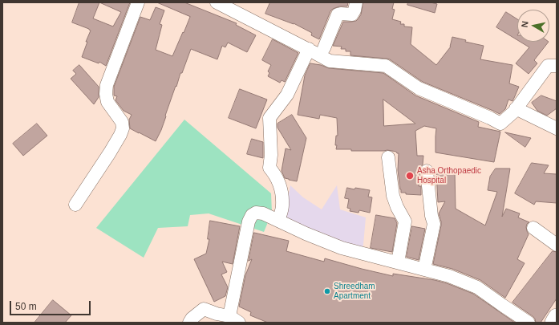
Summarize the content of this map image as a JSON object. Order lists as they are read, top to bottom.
{
  "places": ["Asha Orthopaedic Hospital", "Shreedham Apartment"],
  "scale_bar": "50 m",
  "north": "left"
}
